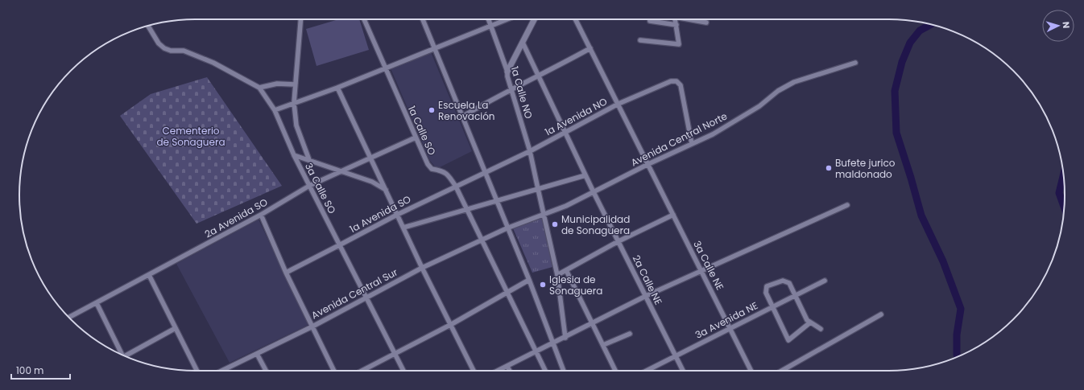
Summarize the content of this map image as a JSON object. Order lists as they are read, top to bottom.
{
  "streets": {
    "street": [
      "1a Calle NO",
      "1a Avenida NO",
      "1a Calle SO",
      "Avenida Central Norte",
      "3a Calle SO",
      "1a Avenida SO",
      "2a Avenida SO",
      "3a Calle NE",
      "2a Calle NE",
      "Avenida Central Sur",
      "3a Avenida NE"
    ]
  },
  "crossings": [
    ["1a Calle NO", "1a Avenida NO"],
    ["1a Calle NO", "Avenida Central Norte"],
    ["1a Avenida NO", "Avenida Central Norte"],
    ["1a Avenida NO", "1a Avenida SO"],
    ["1a Avenida NO", "3a Calle NE"],
    ["1a Avenida NO", "2a Calle NE"],
    ["1a Calle SO", "1a Avenida SO"],
    ["1a Calle SO", "2a Avenida SO"],
    ["1a Calle SO", "Avenida Central Sur"],
    ["Avenida Central Norte", "3a Calle NE"],
    ["Avenida Central Norte", "2a Calle NE"],
    ["Avenida Central Norte", "Avenida Central Sur"],
    ["3a Calle SO", "1a Avenida SO"],
    ["3a Calle SO", "2a Avenida SO"],
    ["3a Calle SO", "Avenida Central Sur"],
    ["3a Calle NE", "3a Avenida NE"],
    ["2a Calle NE", "3a Avenida NE"]
  ],
  "parks": ["Cementerio de Sonaguera"],
  "places": [
    "Escuela La Renovación",
    "Bufete jurico maldonado",
    "Municipalidad de Sonaguera",
    "Iglesia de Sonaguera"
  ],
  "scale_bar": "100 m",
  "north": "right"
}
